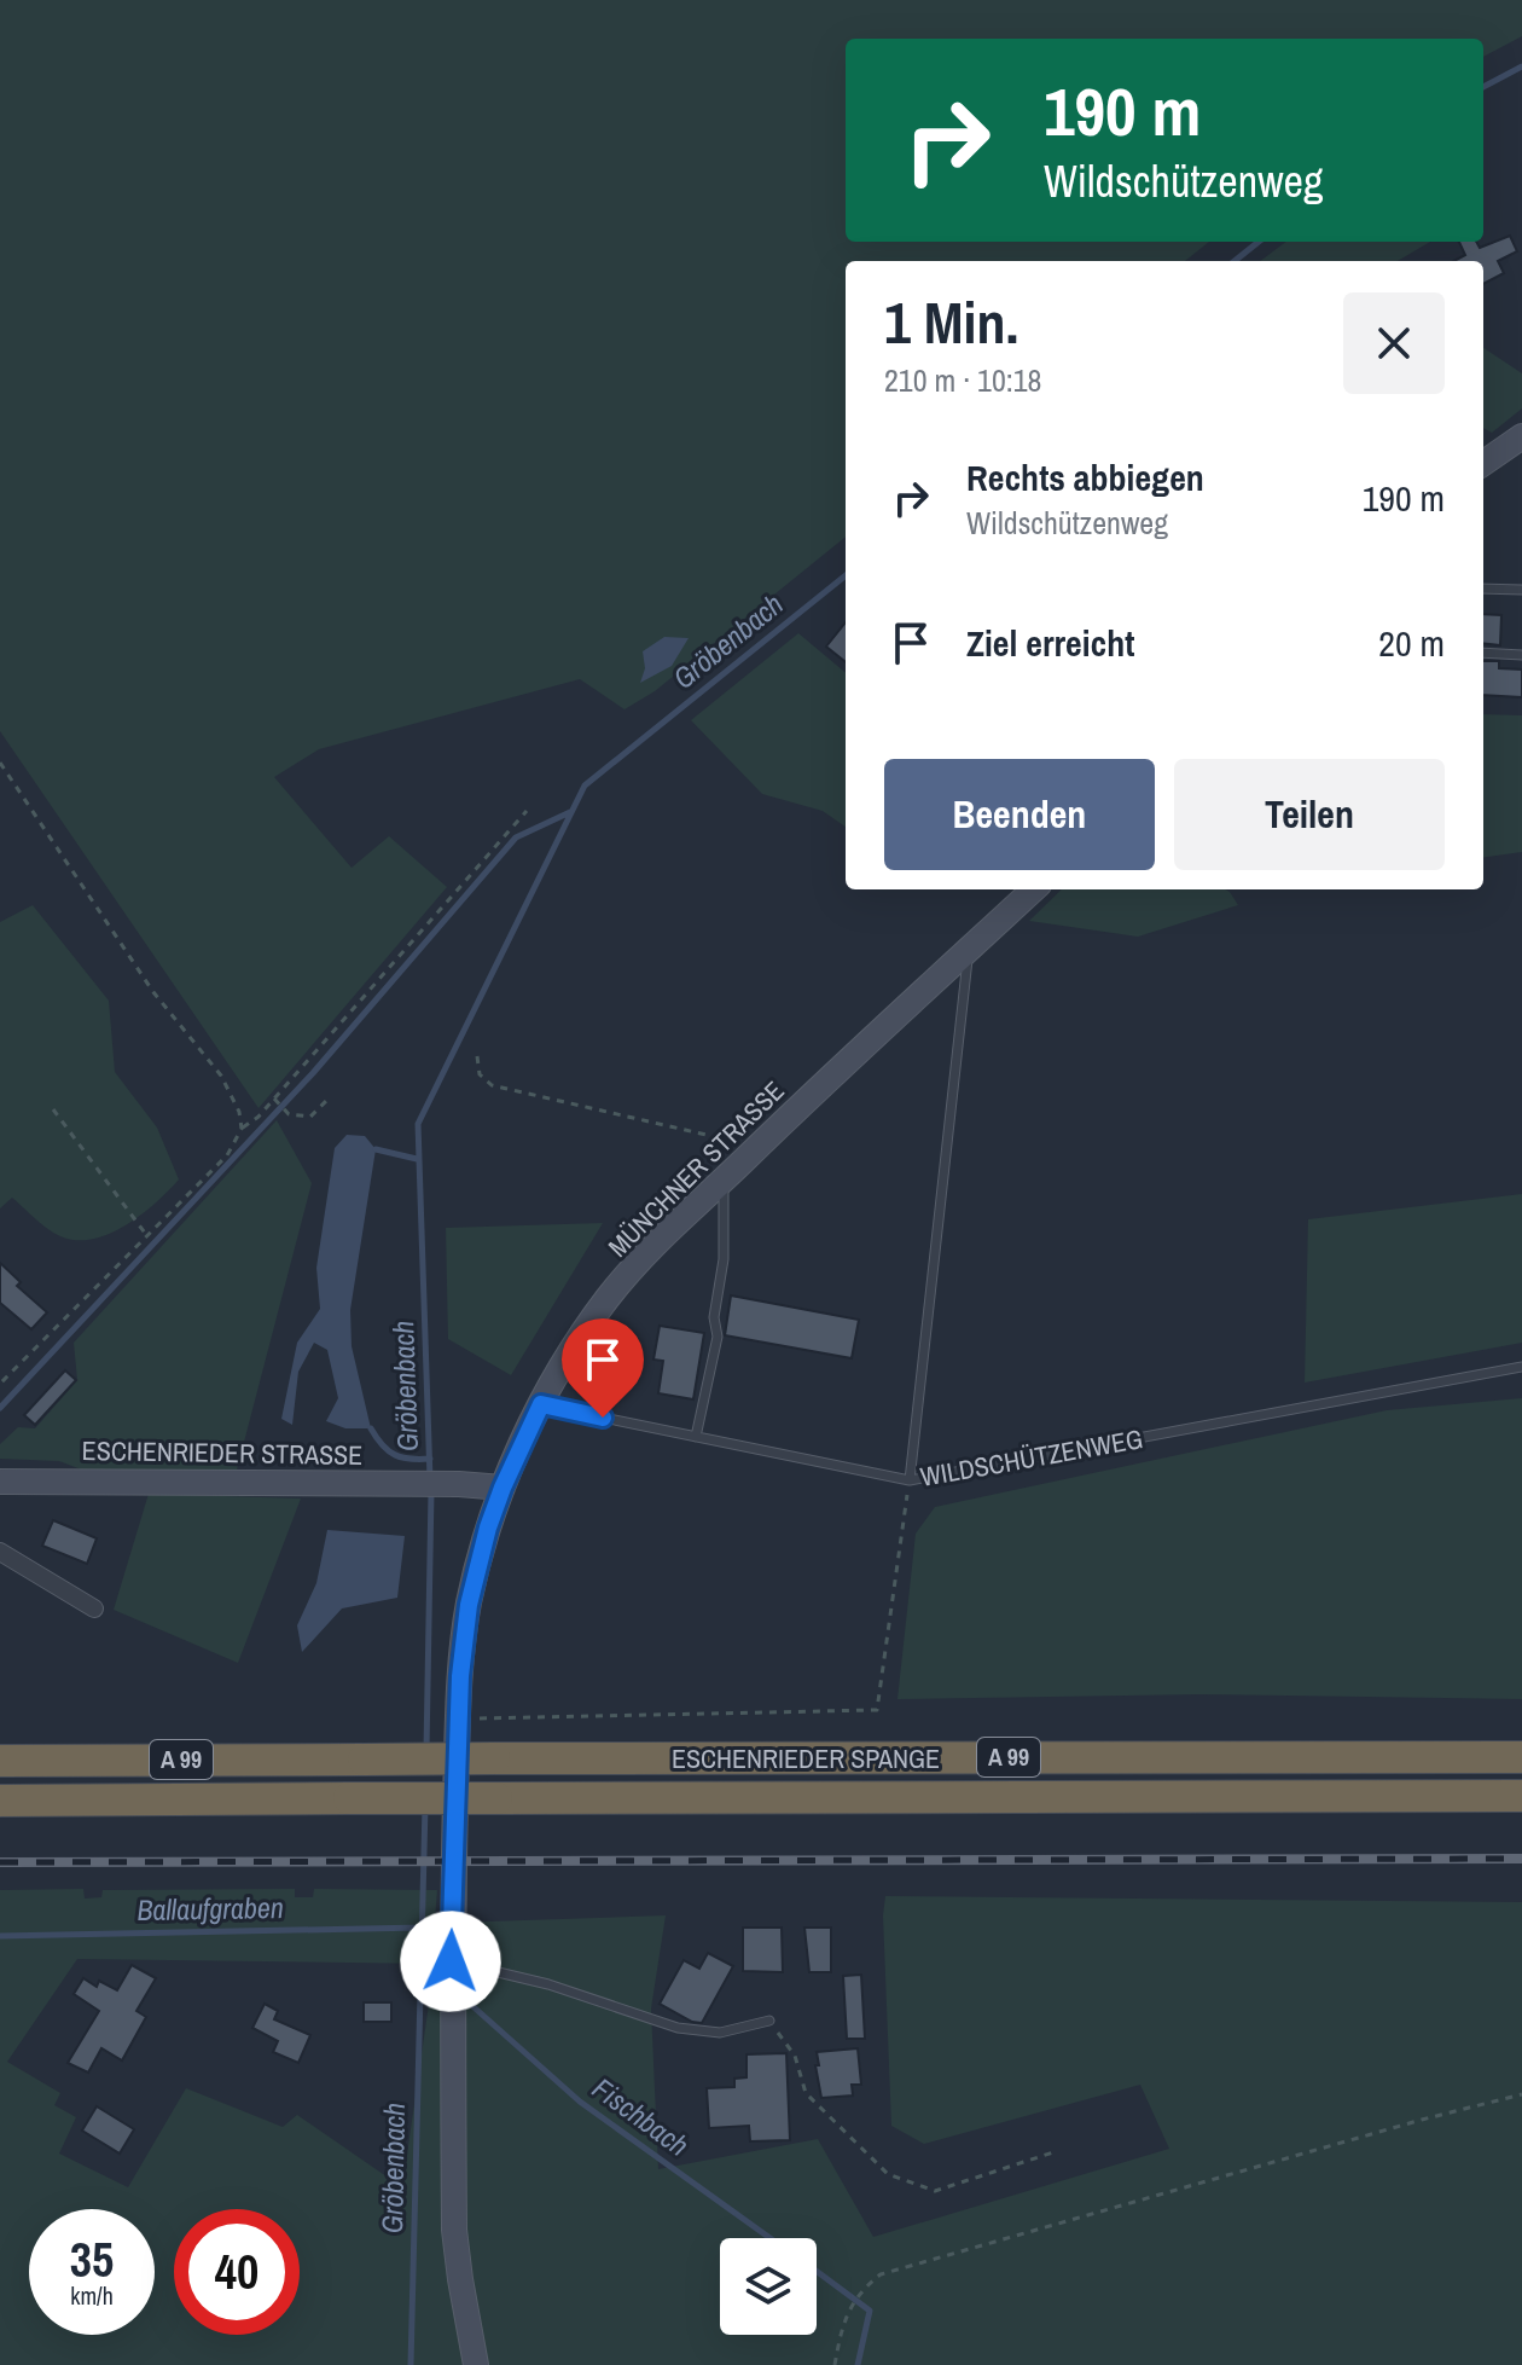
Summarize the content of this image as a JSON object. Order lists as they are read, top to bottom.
{
  "streets": {
    "highway": ["A 99", "ESCHENRIEDER SPANGE"],
    "street": ["MÜNCHNER STRASSE", "ESCHENRIEDER STRASSE"],
    "lane": ["WILDSCHÜTZENWEG"]
  },
  "crossings": [
    ["MÜNCHNER STRASSE", "ESCHENRIEDER STRASSE"],
    ["MÜNCHNER STRASSE", "WILDSCHÜTZENWEG"]
  ],
  "water": ["Gröbenbach", "Ballaufgraben", "Fischbach"],
  "page": {
    "turn": ["190 m", "Wildschützenweg"],
    "heading": ["1 Min.", "210 m · 10:18"],
    "list": [
      {
        "name": "Rechts abbiegen",
        "note": "Wildschützenweg",
        "value": "190 m"
      },
      {
        "name": "Ziel erreicht",
        "value": "20 m"
      }
    ],
    "buttons": ["Beenden", "Teilen"],
    "speed": "35 km/h",
    "limit": "40"
  }
}
